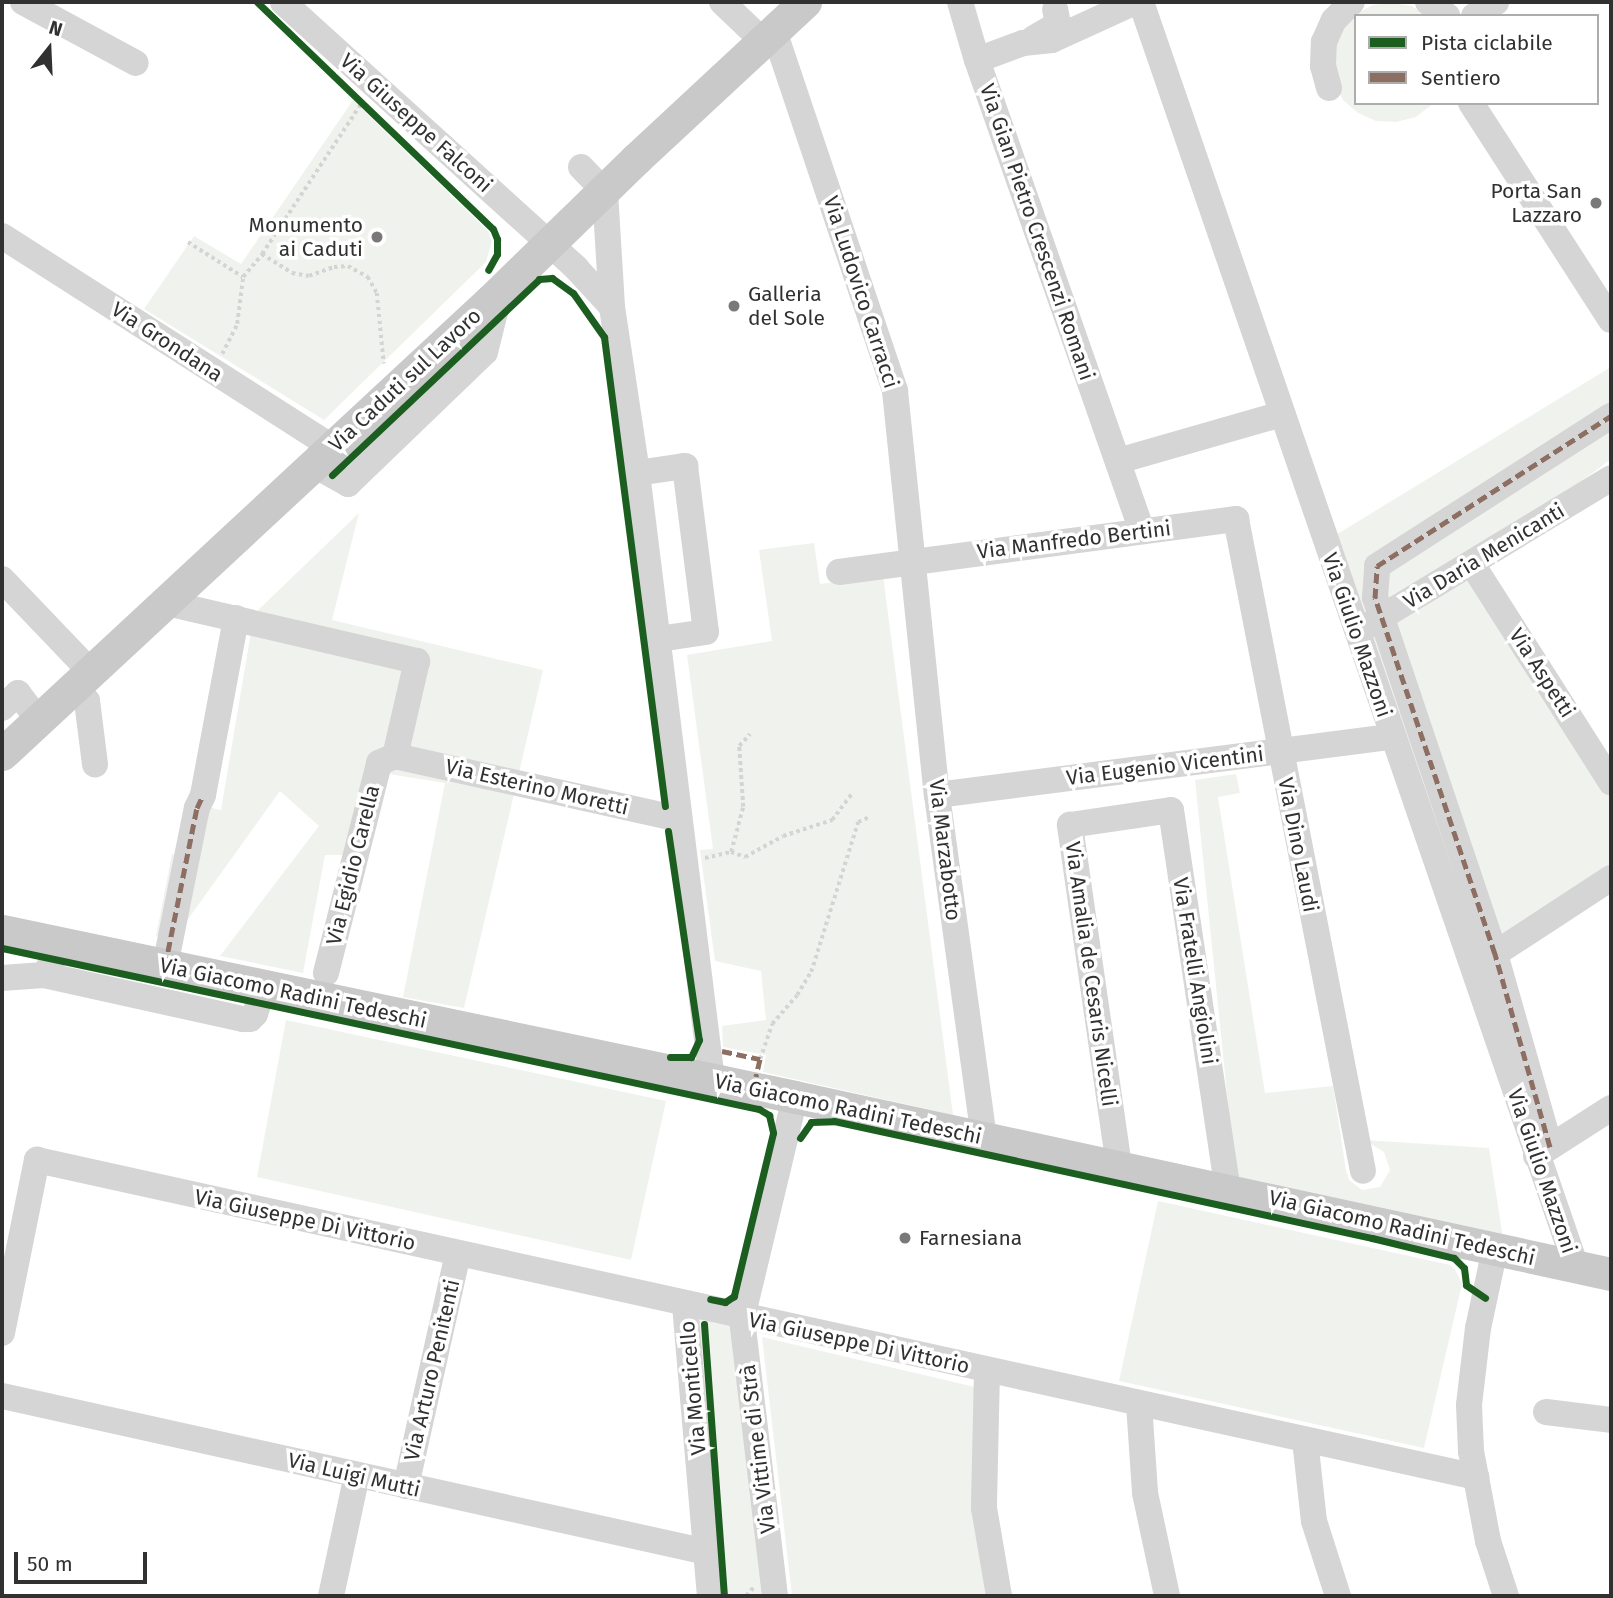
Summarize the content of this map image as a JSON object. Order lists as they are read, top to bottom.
{
  "streets": {
    "main road": ["Via Caduti sul Lavoro", "Via Giacomo Radini Tedeschi"],
    "street": [
      "Via Giuseppe Falconi",
      "Via Gian Pietro Crescenzi Romani",
      "Via Ludovico Carracci",
      "Via Grondana",
      "Via Manfredo Bertini",
      "Via Daria Menicanti",
      "Via Giulio Mazzoni",
      "Via Aspetti",
      "Via Eugenio Vicentini",
      "Via Esterino Moretti",
      "Via Dino Laudi",
      "Via Marzabotto",
      "Via Egidio Carella",
      "Via Fratelli Angiolini",
      "Via Amalia de Cesaris Nicelli",
      "Via Giuseppe Di Vittorio",
      "Via Arturo Penitenti",
      "Via Monticello",
      "Via Vittime di Strà",
      "Via Luigi Mutti"
    ]
  },
  "crossings": [
    ["Via Giuseppe Falconi", "Via Caduti sul Lavoro"],
    ["Via Gian Pietro Crescenzi Romani", "Via Manfredo Bertini"],
    ["Via Ludovico Carracci", "Via Caduti sul Lavoro"],
    ["Via Ludovico Carracci", "Via Manfredo Bertini"],
    ["Via Ludovico Carracci", "Via Marzabotto"],
    ["Via Grondana", "Via Caduti sul Lavoro"],
    ["Via Caduti sul Lavoro", "Via Egidio Carella"],
    ["Via Manfredo Bertini", "Via Dino Laudi"],
    ["Via Manfredo Bertini", "Via Marzabotto"],
    ["Via Daria Menicanti", "Via Giulio Mazzoni"],
    ["Via Daria Menicanti", "Via Aspetti"],
    ["Via Giulio Mazzoni", "Via Eugenio Vicentini"],
    ["Via Giulio Mazzoni", "Via Giacomo Radini Tedeschi"],
    ["Via Eugenio Vicentini", "Via Dino Laudi"],
    ["Via Eugenio Vicentini", "Via Marzabotto"],
    ["Via Esterino Moretti", "Via Egidio Carella"],
    ["Via Marzabotto", "Via Giacomo Radini Tedeschi"],
    ["Via Fratelli Angiolini", "Via Amalia de Cesaris Nicelli"],
    ["Via Fratelli Angiolini", "Via Giacomo Radini Tedeschi"],
    ["Via Amalia de Cesaris Nicelli", "Via Giacomo Radini Tedeschi"],
    ["Via Giacomo Radini Tedeschi", "Via Vittime di Strà"],
    ["Via Giuseppe Di Vittorio", "Via Arturo Penitenti"],
    ["Via Giuseppe Di Vittorio", "Via Monticello"],
    ["Via Giuseppe Di Vittorio", "Via Vittime di Strà"],
    ["Via Arturo Penitenti", "Via Luigi Mutti"],
    ["Via Monticello", "Via Luigi Mutti"]
  ],
  "places": [
    "Porta San Lazzaro",
    "Monumento ai Caduti",
    "Galleria del Sole",
    "Farnesiana"
  ],
  "legend": ["Pista ciclabile", "Sentiero"],
  "scale_bar": "50 m",
  "north": "top"
}
